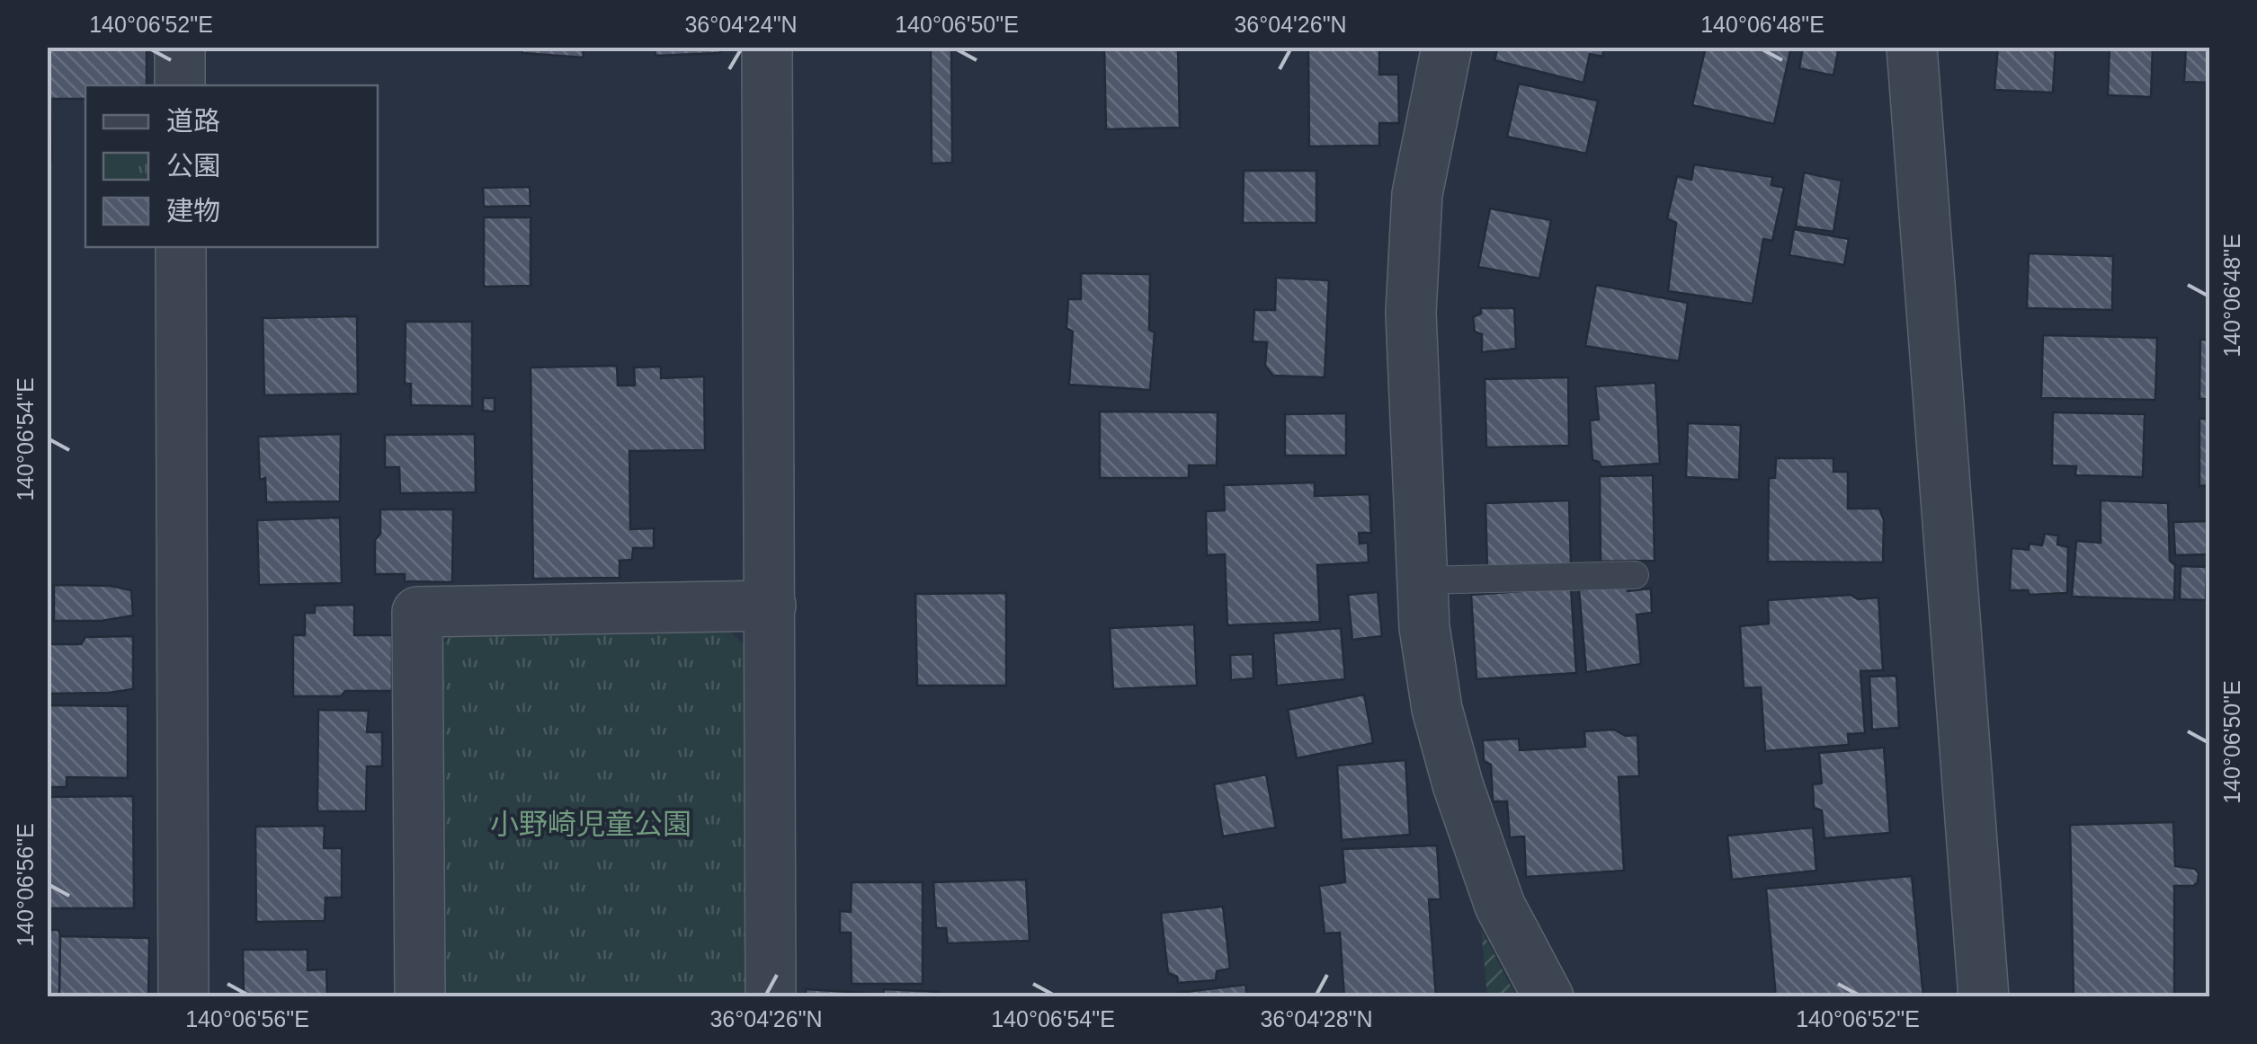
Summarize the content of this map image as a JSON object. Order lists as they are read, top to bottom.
{
  "parks": ["小野崎児童公園"],
  "legend": ["道路", "公園", "建物"],
  "coordinates": [
    "140°06'52\"E",
    "36°04'24\"N",
    "140°06'50\"E",
    "36°04'26\"N",
    "140°06'48\"E",
    "140°06'54\"E",
    "140°06'56\"E",
    "36°04'28\"N"
  ]
}
